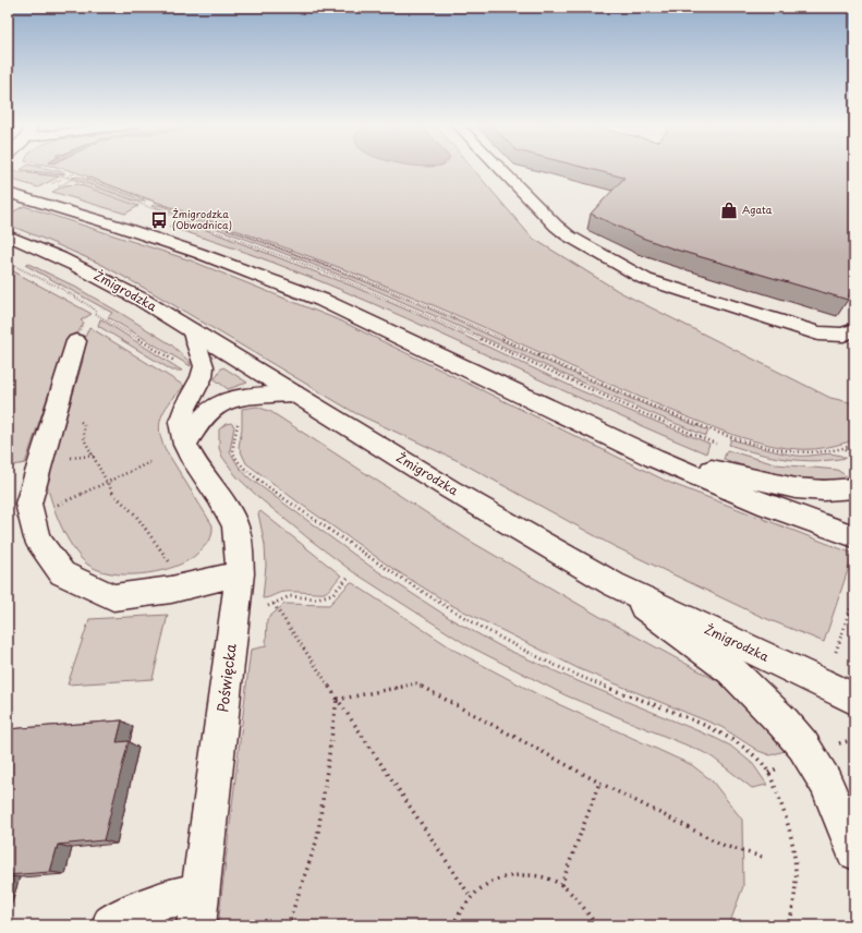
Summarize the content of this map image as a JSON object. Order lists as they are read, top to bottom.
{
  "streets": {
    "main road": ["Żmigrodzka", "Poświęcka"]
  },
  "places": {
    "shop": ["Agata"],
    "bus stop": ["Żmigrodzka (Obwodnica)"]
  }
}
